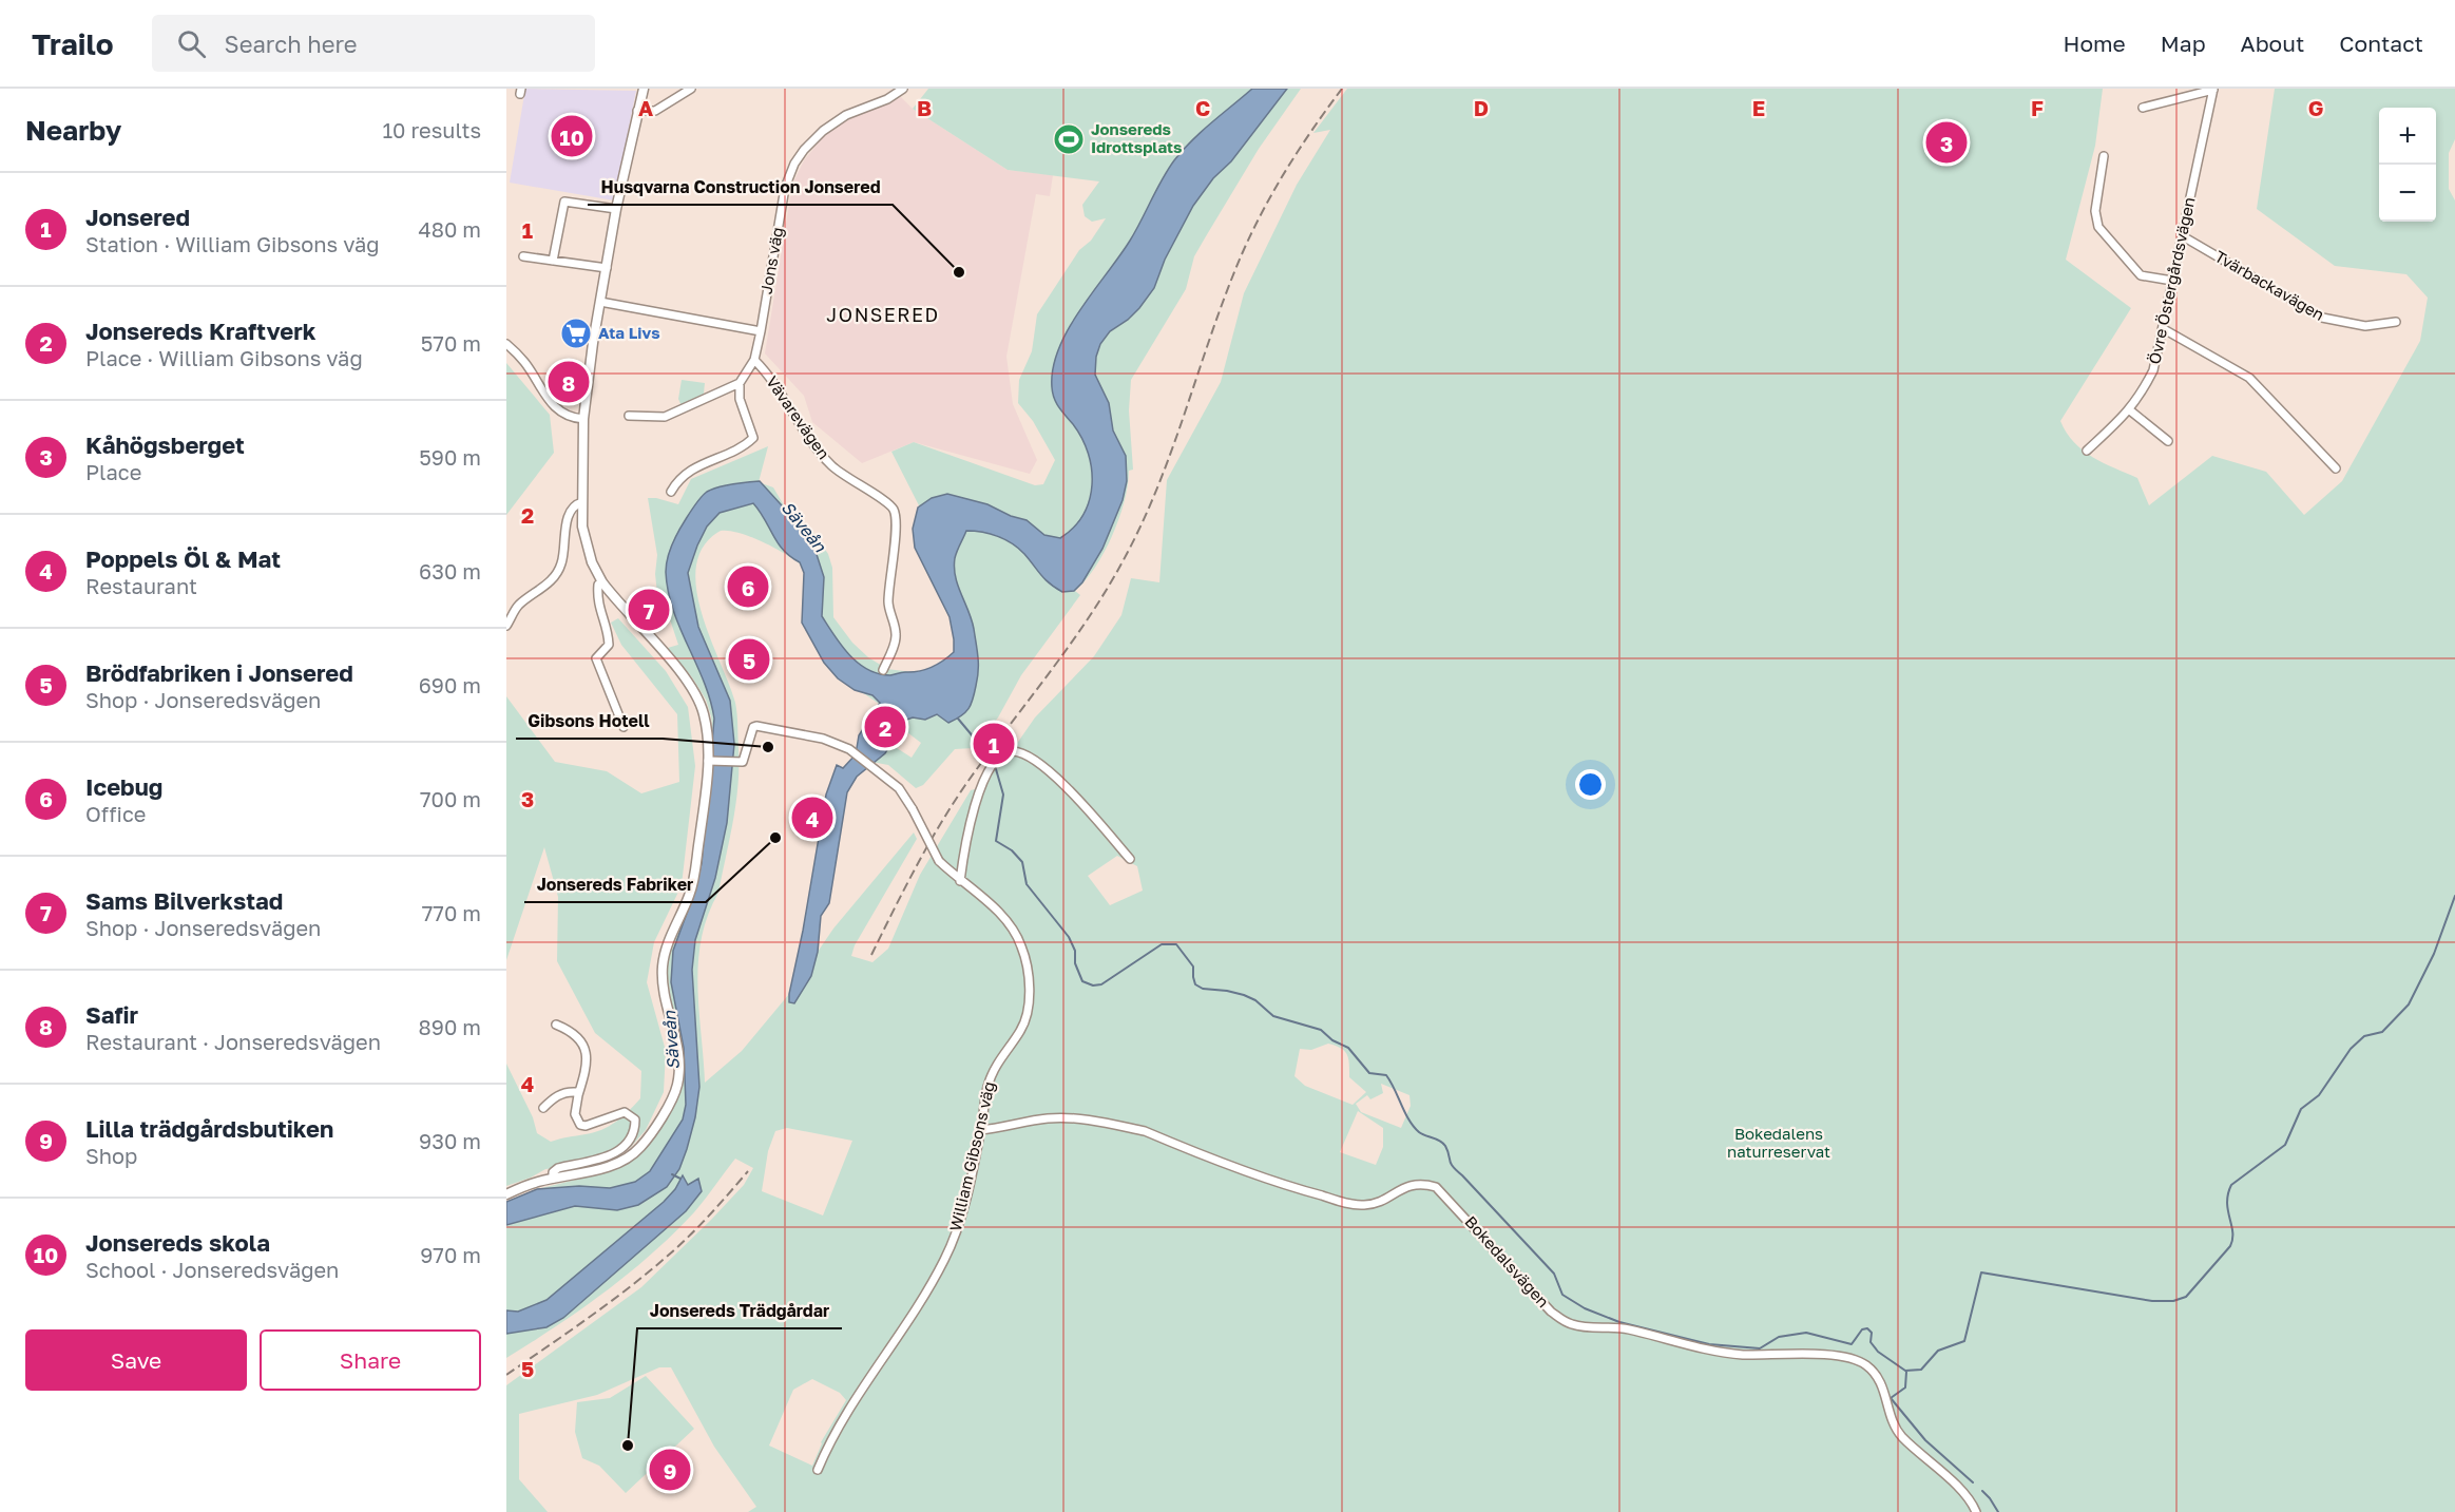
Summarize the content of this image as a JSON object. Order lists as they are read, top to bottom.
{
  "streets": {
    "street": [
      "Jons väg",
      "Övre Östergårdsvägen",
      "Tvärbackavägen",
      "Vävarevägen",
      "William Gibsons väg",
      "Bokedalsvägen"
    ]
  },
  "crossings": [
    ["Jons väg", "Vävarevägen"],
    ["Övre Östergårdsvägen", "Tvärbackavägen"],
    ["William Gibsons väg", "Bokedalsvägen"]
  ],
  "districts": ["JONSERED"],
  "water": ["Säveån"],
  "parks": ["Bokedalens naturreservat"],
  "places": {
    "sports": ["Jonsereds Idrottsplats"],
    "other": [
      "Husqvarna Construction Jonsered",
      "Gibsons Hotell",
      "Jonsereds Fabriker",
      "Jonsereds Trädgårdar"
    ],
    "supermarket": ["Ata Livs"]
  },
  "page": {
    "header": "Trailo",
    "search": "Search here",
    "nav": [
      "Home",
      "Map",
      "About",
      "Contact"
    ],
    "heading": ["Nearby", "10 results"],
    "map_buttons": ["+", "−"],
    "pins": [
      "10",
      "3",
      "8",
      "6",
      "7",
      "5",
      "2",
      "1",
      "4",
      "9"
    ],
    "list": [
      {
        "mark": "1",
        "name": "Jonsered",
        "note": "Station · William Gibsons väg",
        "value": "480 m"
      },
      {
        "mark": "2",
        "name": "Jonsereds Kraftverk",
        "note": "Place · William Gibsons väg",
        "value": "570 m"
      },
      {
        "mark": "3",
        "name": "Kåhögsberget",
        "note": "Place",
        "value": "590 m"
      },
      {
        "mark": "4",
        "name": "Poppels Öl & Mat",
        "note": "Restaurant",
        "value": "630 m"
      },
      {
        "mark": "5",
        "name": "Brödfabriken i Jonsered",
        "note": "Shop · Jonseredsvägen",
        "value": "690 m"
      },
      {
        "mark": "6",
        "name": "Icebug",
        "note": "Office",
        "value": "700 m"
      },
      {
        "mark": "7",
        "name": "Sams Bilverkstad",
        "note": "Shop · Jonseredsvägen",
        "value": "770 m"
      },
      {
        "mark": "8",
        "name": "Safir",
        "note": "Restaurant · Jonseredsvägen",
        "value": "890 m"
      },
      {
        "mark": "9",
        "name": "Lilla trädgårdsbutiken",
        "note": "Shop",
        "value": "930 m"
      },
      {
        "mark": "10",
        "name": "Jonsereds skola",
        "note": "School · Jonseredsvägen",
        "value": "970 m"
      }
    ],
    "buttons": ["Save", "Share"]
  },
  "grid": {
    "columns": [
      "A",
      "B",
      "C",
      "D",
      "E",
      "F",
      "G"
    ],
    "rows": [
      "1",
      "2",
      "3",
      "4",
      "5"
    ]
  }
}
